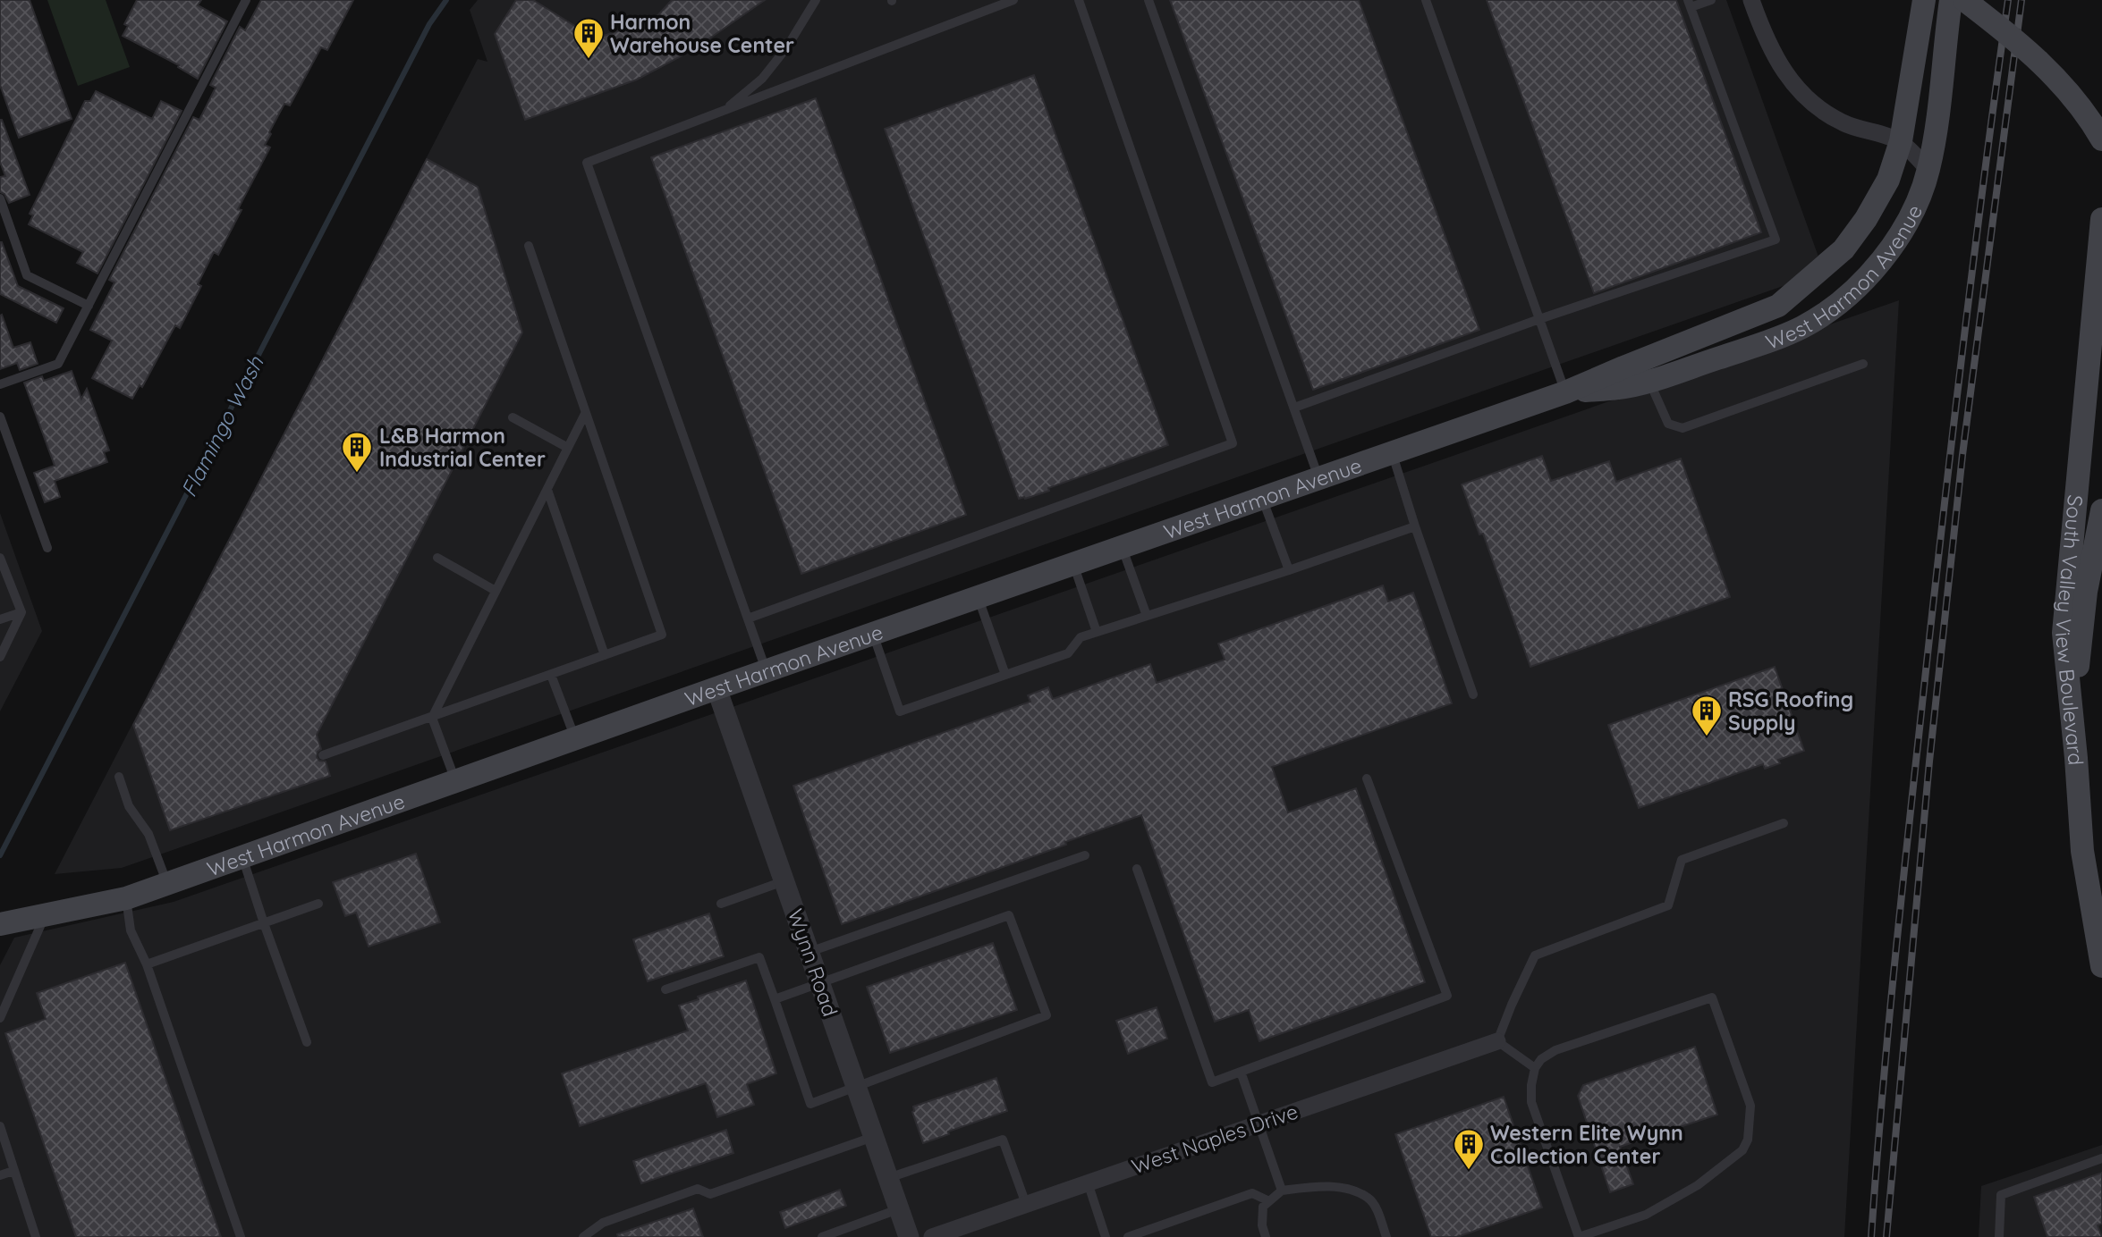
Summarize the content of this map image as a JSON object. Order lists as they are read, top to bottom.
{
  "streets": {
    "main road": ["West Harmon Avenue", "South Valley View Boulevard"],
    "street": ["Wynn Road", "West Naples Drive"]
  },
  "crossings": [
    ["West Harmon Avenue", "Wynn Road"]
  ],
  "water": ["Flamingo Wash"],
  "places": {
    "building": [
      "Harmon Warehouse Center",
      "L&B Harmon Industrial Center",
      "RSG Roofing Supply",
      "Western Elite Wynn Collection Center"
    ]
  }
}
